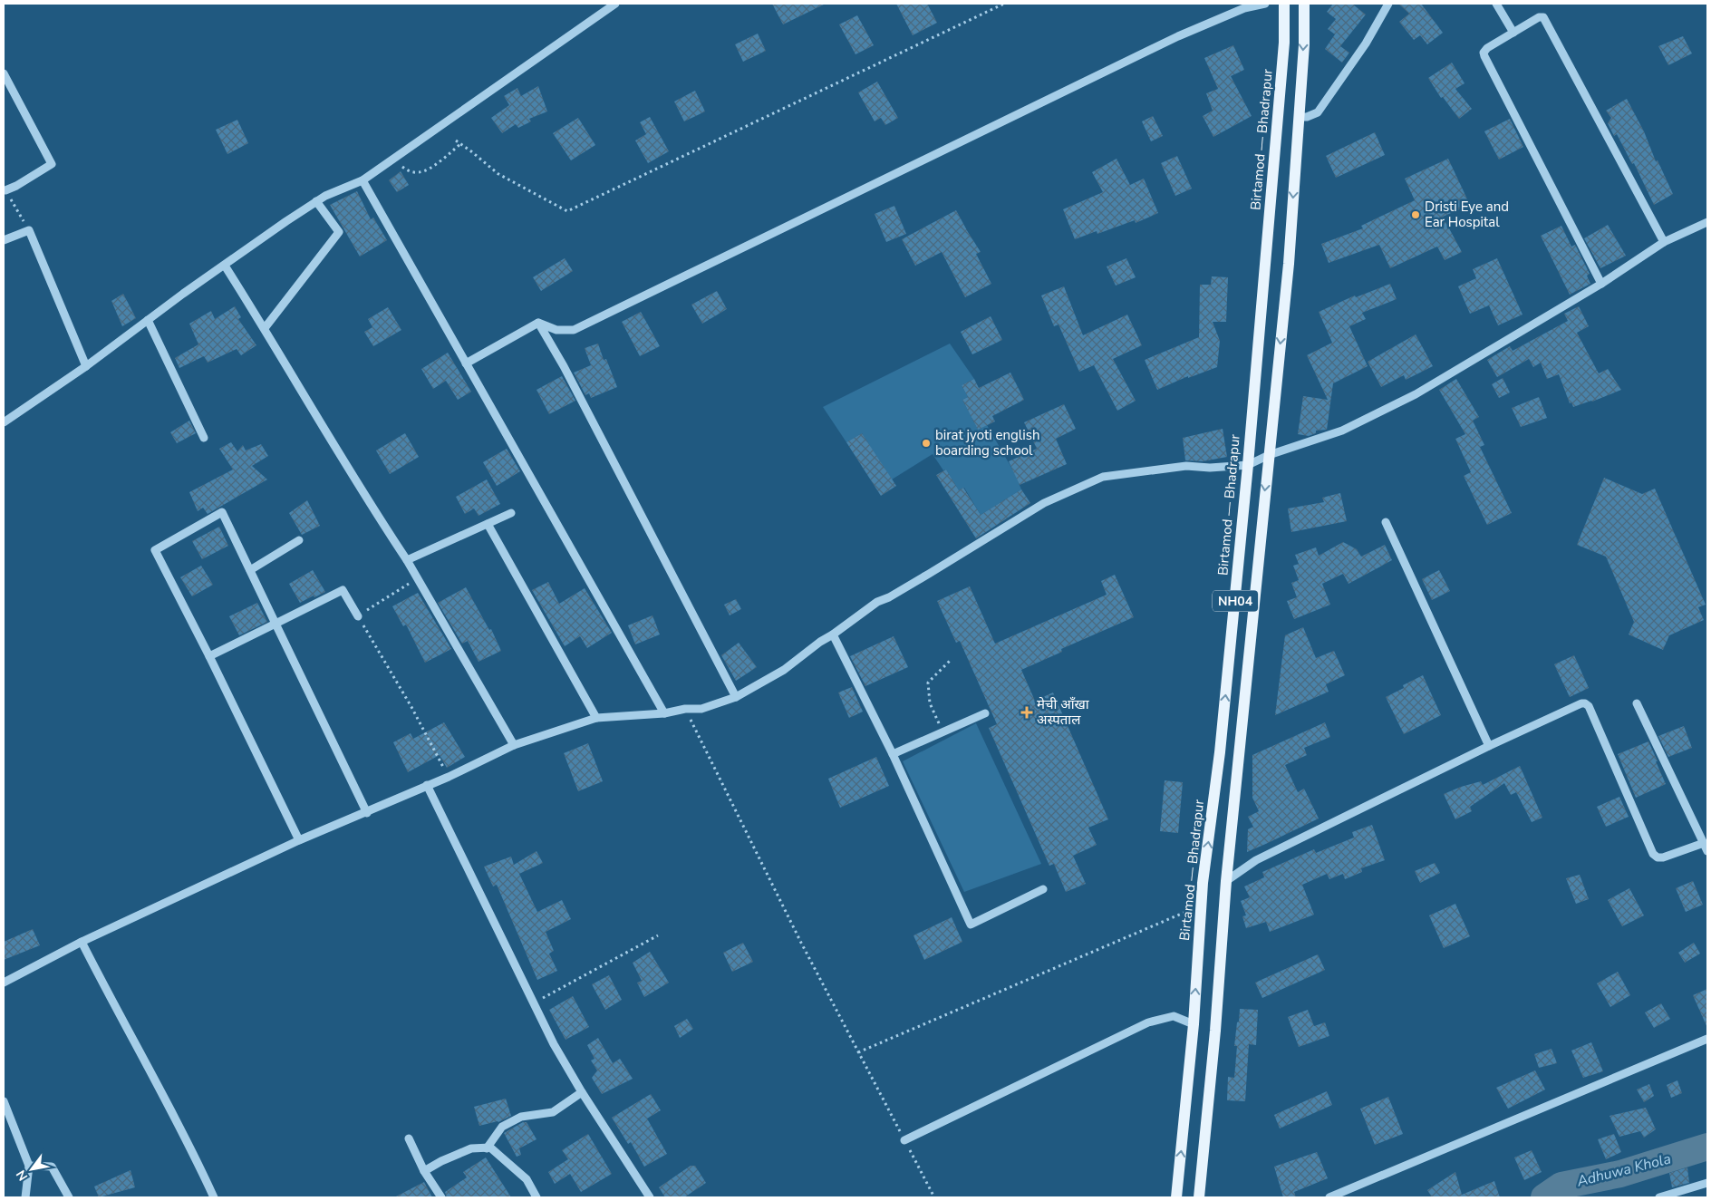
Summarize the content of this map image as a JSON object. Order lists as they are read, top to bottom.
{
  "streets": {
    "main road": ["Birtamod — Bhadrapur", "NH04"]
  },
  "water": ["Adhuwa Khola"],
  "places": {
    "other": ["Dristi Eye and Ear Hospital", "birat jyoti english boarding school"],
    "health": ["मेची आँखा अस्पताल"]
  },
  "north": "bottom left"
}
